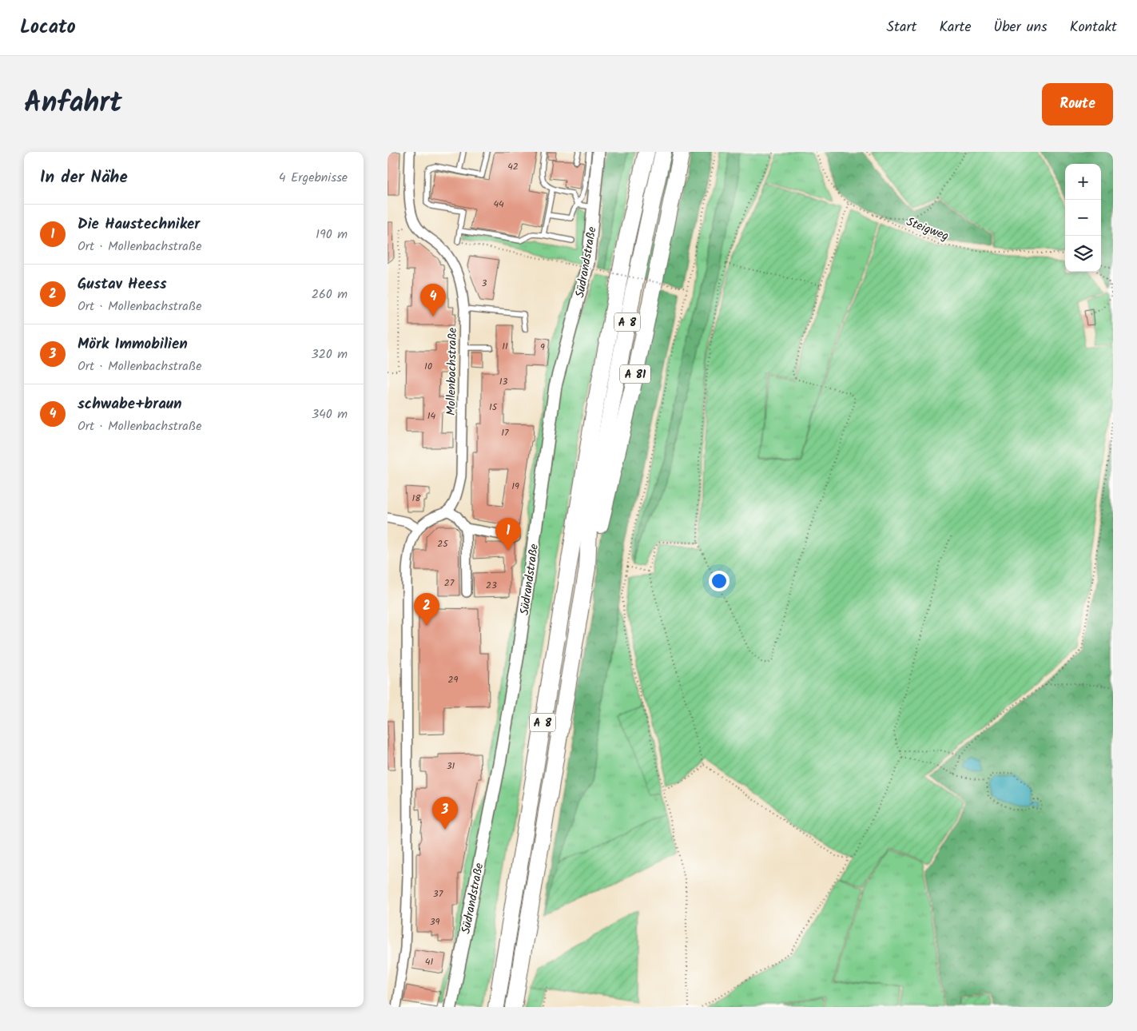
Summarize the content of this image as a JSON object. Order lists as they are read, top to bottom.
{
  "streets": {
    "highway": ["A 8", "A 81"],
    "main road": ["Südrandstraße"],
    "street": ["Mollenbachstraße"],
    "path": ["Steigweg"]
  },
  "crossings": [
    ["A 8", "A 81"]
  ],
  "house_numbers": [
    "42",
    "44",
    "3",
    "11",
    "9",
    "10",
    "13",
    "15",
    "14",
    "17",
    "19",
    "18",
    "25",
    "27",
    "23",
    "29",
    "31",
    "37",
    "39",
    "41"
  ],
  "page": {
    "header": "Locato",
    "nav": [
      "Start",
      "Karte",
      "Über uns",
      "Kontakt"
    ],
    "title": "Anfahrt",
    "buttons": "Route",
    "heading": ["In der Nähe", "4 Ergebnisse"],
    "map_buttons": ["+", "−"],
    "list": [
      {
        "mark": "1",
        "name": "Die Haustechniker",
        "note": "Ort · Mollenbachstraße",
        "value": "190 m"
      },
      {
        "mark": "2",
        "name": "Gustav Heess",
        "note": "Ort · Mollenbachstraße",
        "value": "260 m"
      },
      {
        "mark": "3",
        "name": "Mörk Immobilien",
        "note": "Ort · Mollenbachstraße",
        "value": "320 m"
      },
      {
        "mark": "4",
        "name": "schwabe+braun",
        "note": "Ort · Mollenbachstraße",
        "value": "340 m"
      }
    ],
    "pins": [
      "4",
      "1",
      "2",
      "3"
    ]
  }
}
